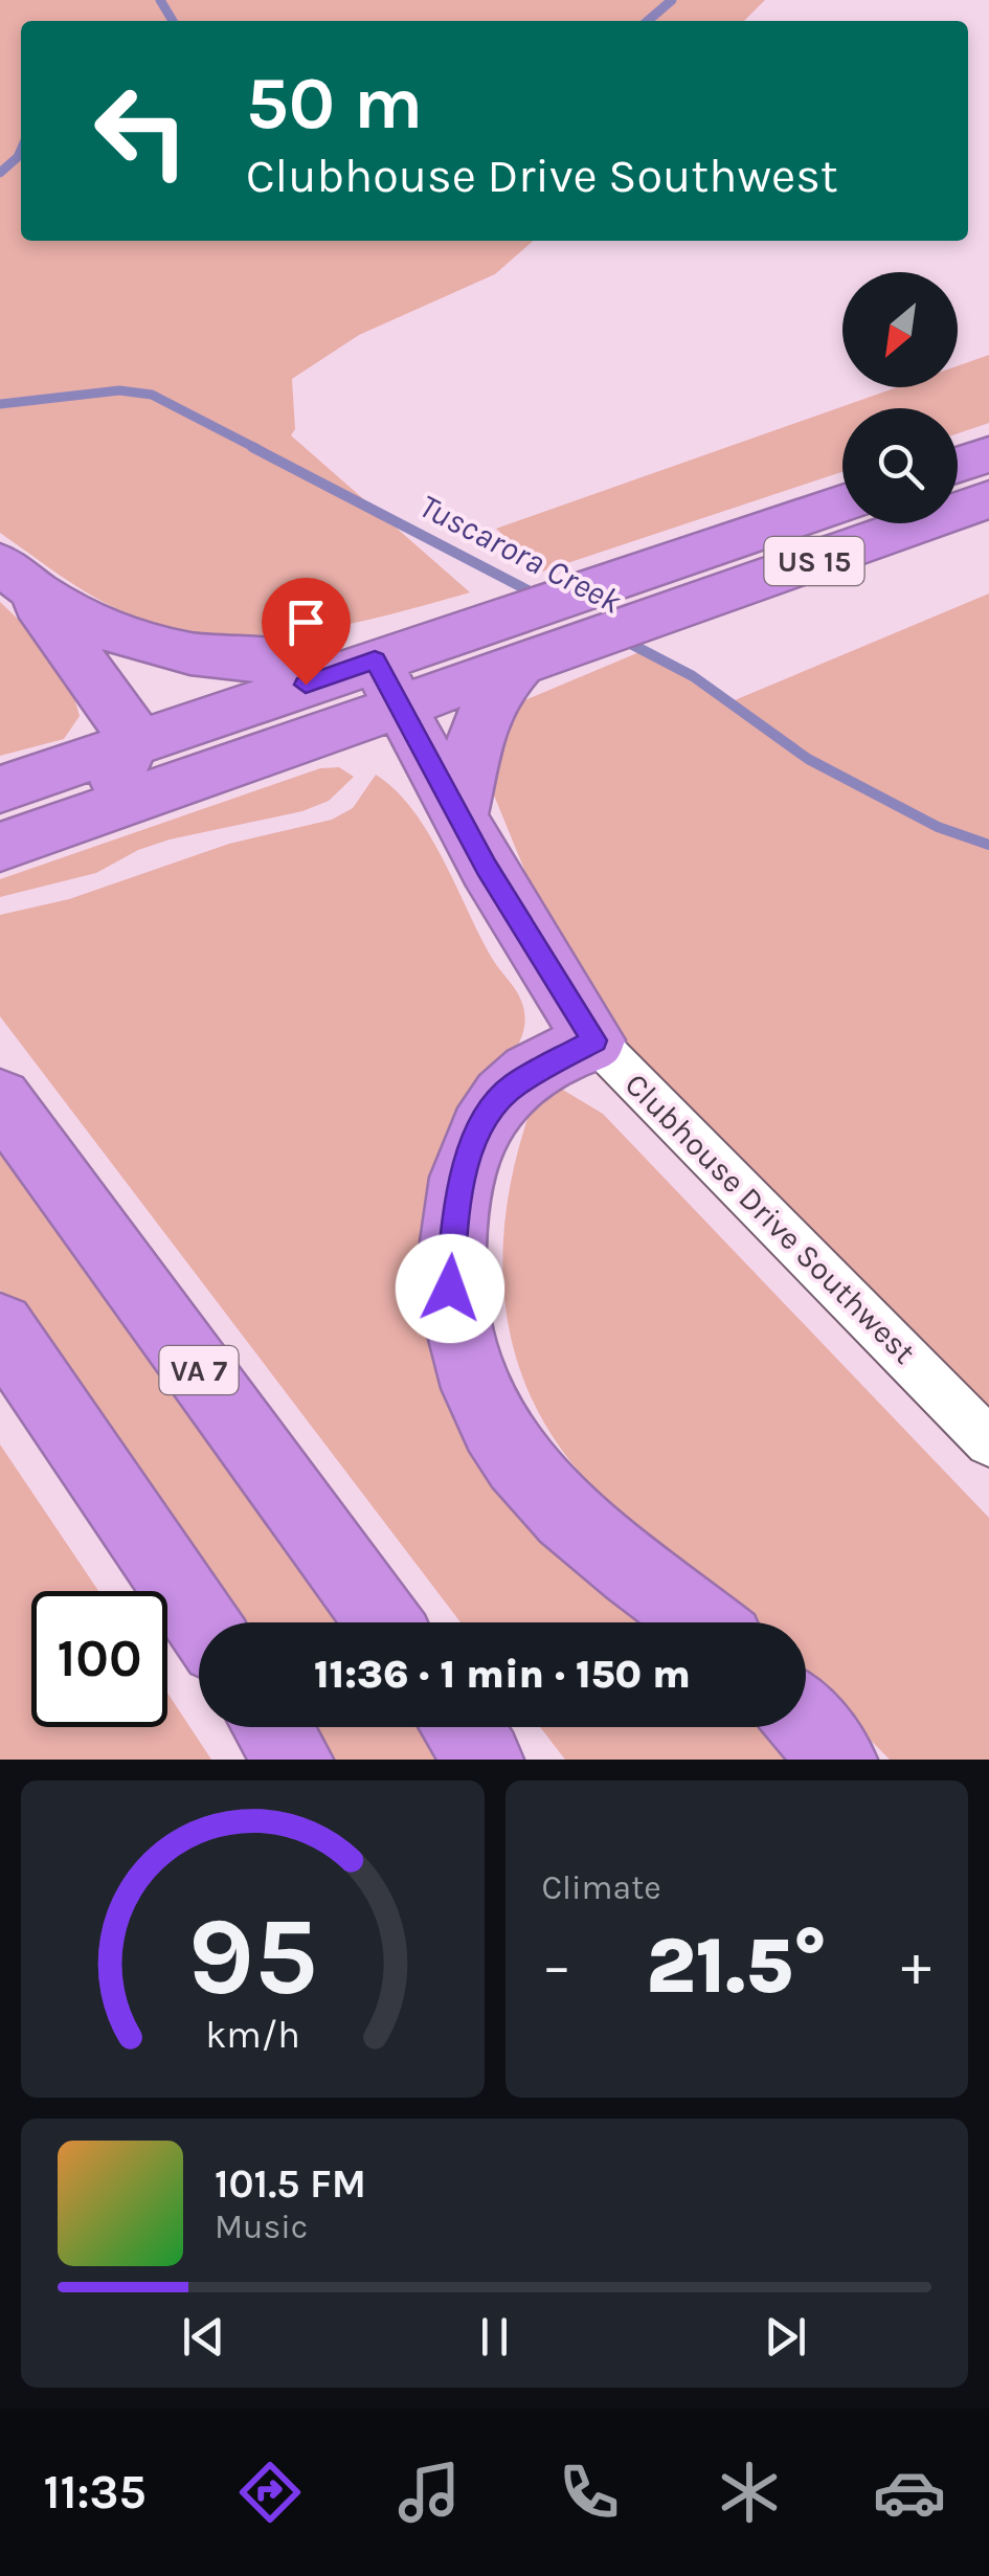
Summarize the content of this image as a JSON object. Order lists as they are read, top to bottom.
{
  "streets": {
    "highway": ["US 15", "Clubhouse Drive Southwest", "VA 7"]
  },
  "crossings": [
    ["US 15", "Clubhouse Drive Southwest"]
  ],
  "water": ["Tuscarora Creek"],
  "north": "bottom left",
  "page": {
    "turn": ["50 m", "Clubhouse Drive Southwest"],
    "limit": "100",
    "trip": "11:36 · 1 min · 150 m",
    "tile": "Climate",
    "heat": ["−", "21.5°", "+"],
    "song": ["101.5 FM", "Music"],
    "tabs": "11:35",
    "gauge": ["95", "km/h"]
  }
}
